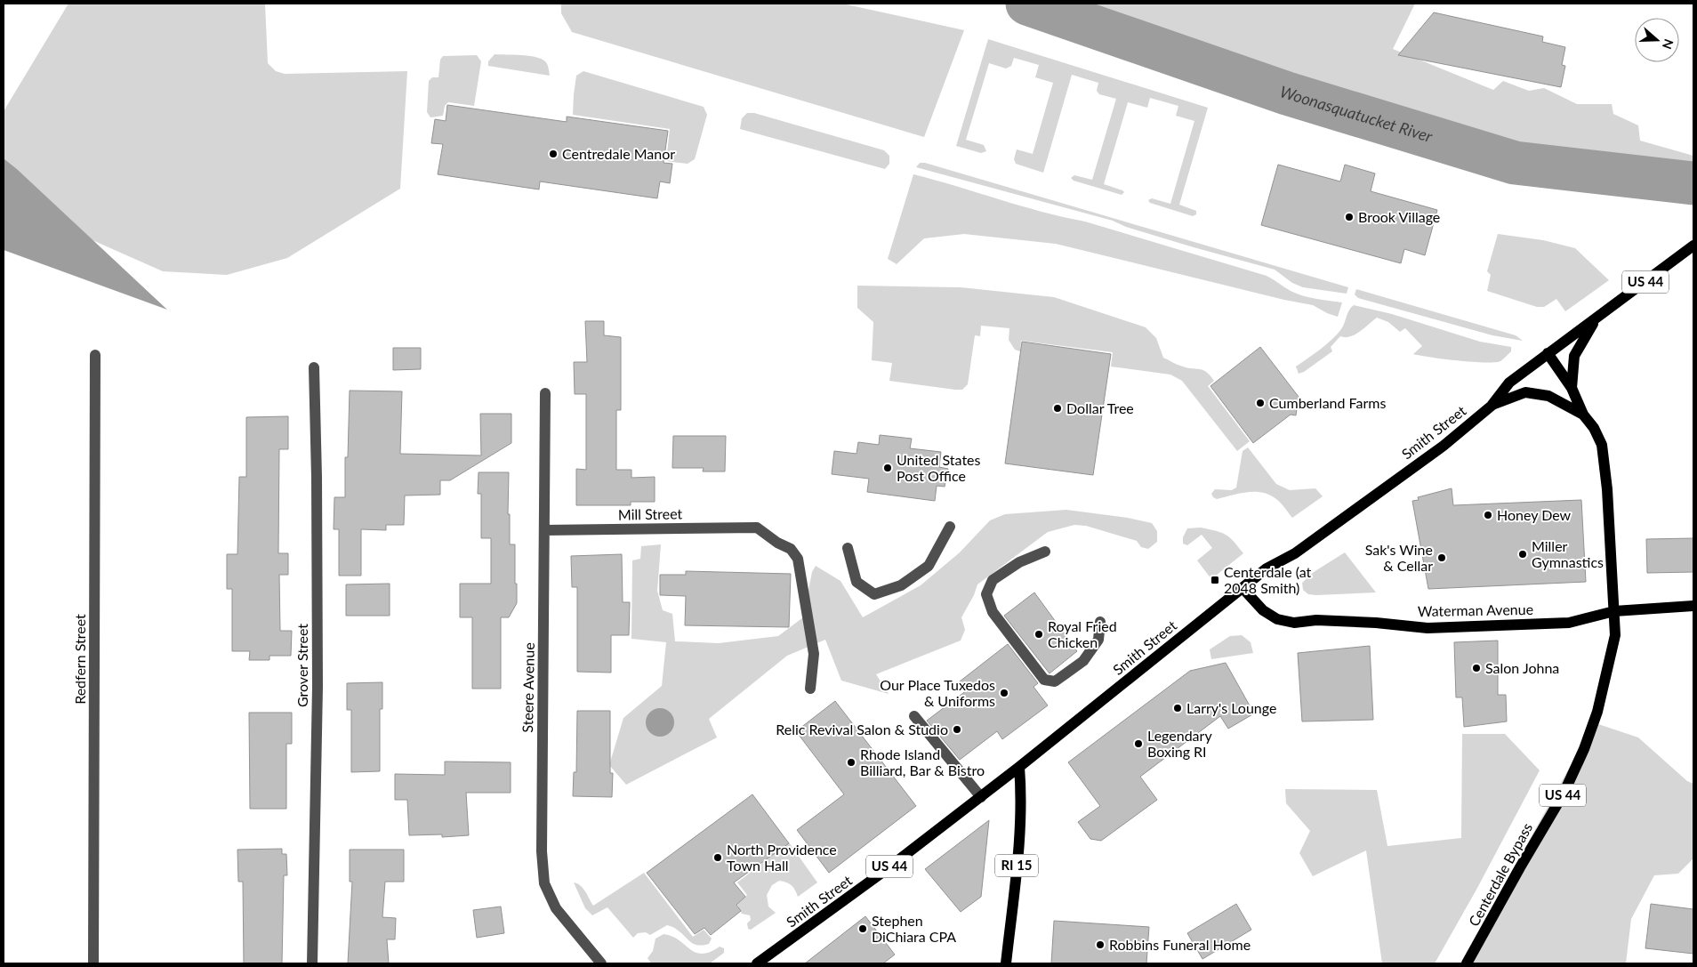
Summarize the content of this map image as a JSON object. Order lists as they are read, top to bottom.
{
  "streets": {
    "main road": [
      "US 44",
      "Smith Street",
      "Waterman Avenue",
      "RI 15",
      "Centerdale Bypass"
    ],
    "street": [
      "Mill Street",
      "Redfern Street",
      "Grover Street",
      "Steere Avenue"
    ]
  },
  "crossings": [
    ["US 44", "Smith Street"],
    ["US 44", "Centerdale Bypass"],
    ["Smith Street", "Waterman Avenue"],
    ["Smith Street", "RI 15"],
    ["Smith Street", "Centerdale Bypass"],
    ["Mill Street", "Steere Avenue"],
    ["Waterman Avenue", "Centerdale Bypass"]
  ],
  "water": ["Woonasquatucket River"],
  "places": {
    "other": [
      "Centredale Manor",
      "Brook Village",
      "Cumberland Farms",
      "Dollar Tree",
      "United States Post Office",
      "Honey Dew",
      "Miller Gymnastics",
      "Sak's Wine & Cellar",
      "Royal Fried Chicken",
      "Salon Johna",
      "Our Place Tuxedos & Uniforms",
      "Larry's Lounge",
      "Relic Revival Salon & Studio",
      "Legendary Boxing RI",
      "Rhode Island Billiard, Bar & Bistro",
      "North Providence Town Hall",
      "Stephen DiChiara CPA",
      "Robbins Funeral Home"
    ],
    "transit": ["Centerdale (at 2048 Smith)"]
  },
  "north": "right"
}
